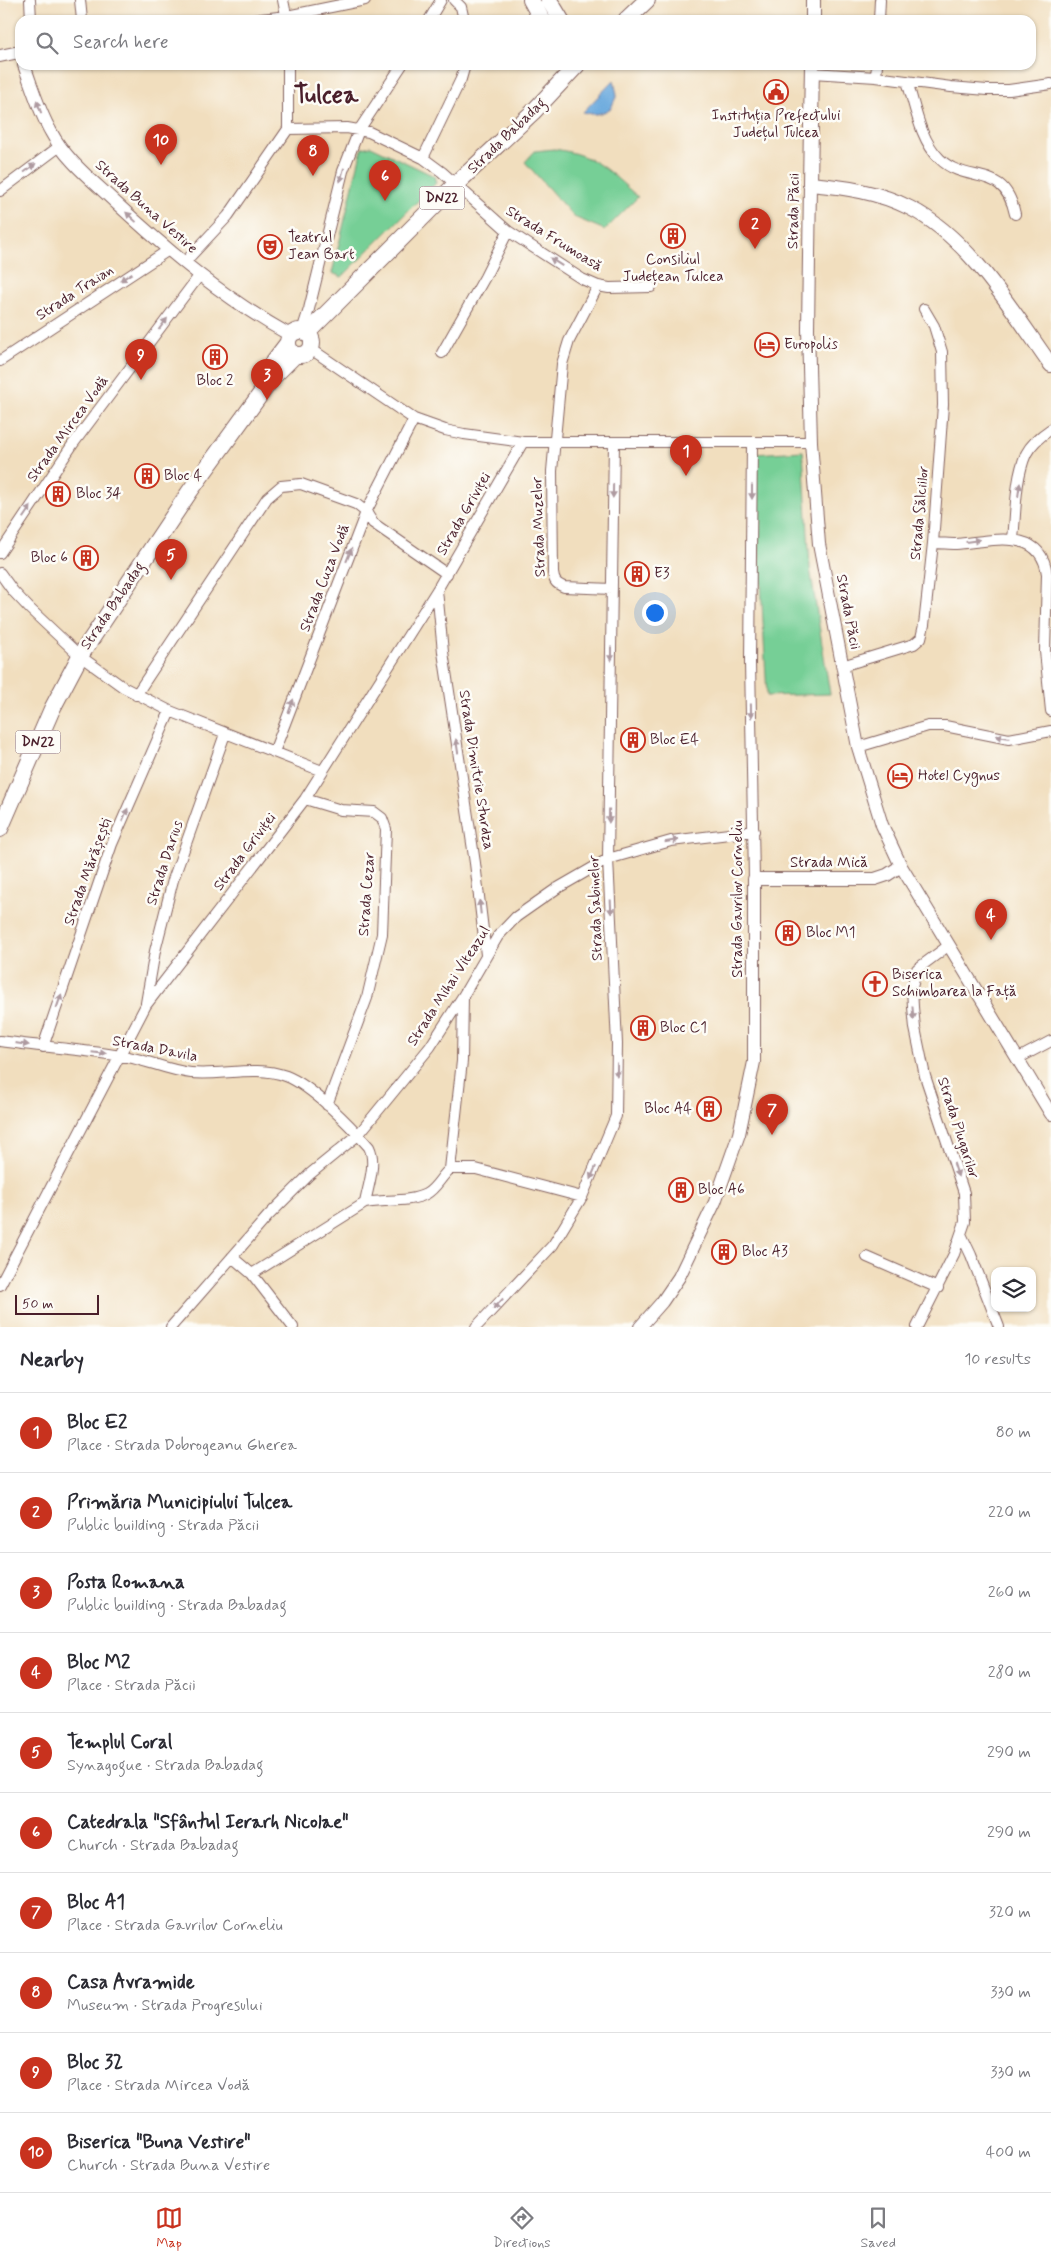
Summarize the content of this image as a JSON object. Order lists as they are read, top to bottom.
{
  "streets": {
    "main road": ["Strada Babadag", "DN22", "Strada Păcii"],
    "street": [
      "Strada Buna Vestire",
      "Strada Frumoasă",
      "Strada Traian",
      "Strada Mircea Vodă",
      "Strada Sălciilor",
      "Strada Griviței",
      "Strada Muzelor",
      "Strada Cuza Vodă",
      "Strada Dimitrie Sturdza",
      "Strada Darius",
      "Strada Mică",
      "Strada Mărășești",
      "Strada Cezar",
      "Strada Gavrilov Corneliu",
      "Strada Sabinelor",
      "Strada Mihai Viteazul",
      "Strada Davila",
      "Strada Plugarilor"
    ]
  },
  "crossings": [
    ["Strada Babadag", "Strada Buna Vestire"],
    ["Strada Babadag", "Strada Frumoasă"],
    ["Strada Buna Vestire", "Strada Traian"],
    ["Strada Buna Vestire", "Strada Mircea Vodă"],
    ["Strada Păcii", "Strada Sălciilor"],
    ["Strada Păcii", "Strada Mică"],
    ["Strada Păcii", "Strada Plugarilor"],
    ["Strada Griviței", "Strada Dimitrie Sturdza"],
    ["Strada Griviței", "Strada Darius"],
    ["Strada Griviței", "Strada Cezar"],
    ["Strada Griviței", "Strada Davila"],
    ["Strada Muzelor", "Strada Sabinelor"],
    ["Strada Dimitrie Sturdza", "Strada Mihai Viteazul"],
    ["Strada Mică", "Strada Gavrilov Corneliu"],
    ["Strada Mărășești", "Strada Davila"],
    ["Strada Cezar", "Strada Davila"],
    ["Strada Gavrilov Corneliu", "Strada Mihai Viteazul"],
    ["Strada Sabinelor", "Strada Mihai Viteazul"],
    ["Strada Mihai Viteazul", "Strada Davila"]
  ],
  "one_way": [
    "Strada Buna Vestire",
    "Strada Traian",
    "Strada Mircea Vodă",
    "Strada Cuza Vodă",
    "Strada Dimitrie Sturdza",
    "Strada Mărășești",
    "Strada Gavrilov Corneliu",
    "Strada Sabinelor",
    "Strada Plugarilor"
  ],
  "districts": ["Tulcea"],
  "places": {
    "public building": ["Instituția Prefectului Județul Tulcea"],
    "building": [
      "Consiliul Județean Tulcea",
      "Bloc 2",
      "Bloc 4",
      "Bloc 34",
      "Bloc 6",
      "E3",
      "Bloc E4",
      "Bloc M1",
      "Bloc C1",
      "Bloc A4",
      "Bloc A6",
      "Bloc A3"
    ],
    "theatre": ["Teatrul Jean Bart"],
    "hotel": ["Europolis", "Hotel Cygnus"],
    "church": ["Biserica Schimbarea la Față"]
  },
  "scale_bar": "50 m",
  "page": {
    "search": "Search here",
    "pins": [
      "10",
      "8",
      "6",
      "2",
      "9",
      "3",
      "1",
      "5",
      "4",
      "7"
    ],
    "scale": "50 m",
    "heading": ["Nearby", "10 results"],
    "list": [
      {
        "mark": "1",
        "name": "Bloc E2",
        "note": "Place · Strada Dobrogeanu Gherea",
        "value": "80 m"
      },
      {
        "mark": "2",
        "name": "Primăria Municipiului Tulcea",
        "note": "Public building · Strada Păcii",
        "value": "220 m"
      },
      {
        "mark": "3",
        "name": "Posta Romana",
        "note": "Public building · Strada Babadag",
        "value": "260 m"
      },
      {
        "mark": "4",
        "name": "Bloc M2",
        "note": "Place · Strada Păcii",
        "value": "280 m"
      },
      {
        "mark": "5",
        "name": "Templul Coral",
        "note": "Synagogue · Strada Babadag",
        "value": "290 m"
      },
      {
        "mark": "6",
        "name": "Catedrala \"Sfântul Ierarh Nicolae\"",
        "note": "Church · Strada Babadag",
        "value": "290 m"
      },
      {
        "mark": "7",
        "name": "Bloc A1",
        "note": "Place · Strada Gavrilov Corneliu",
        "value": "320 m"
      },
      {
        "mark": "8",
        "name": "Casa Avramide",
        "note": "Museum · Strada Progresului",
        "value": "330 m"
      },
      {
        "mark": "9",
        "name": "Bloc 32",
        "note": "Place · Strada Mircea Vodă",
        "value": "330 m"
      },
      {
        "mark": "10",
        "name": "Biserica \"Buna Vestire\"",
        "note": "Church · Strada Buna Vestire",
        "value": "400 m"
      }
    ],
    "nav": ["Map", "Directions", "Saved"]
  }
}
